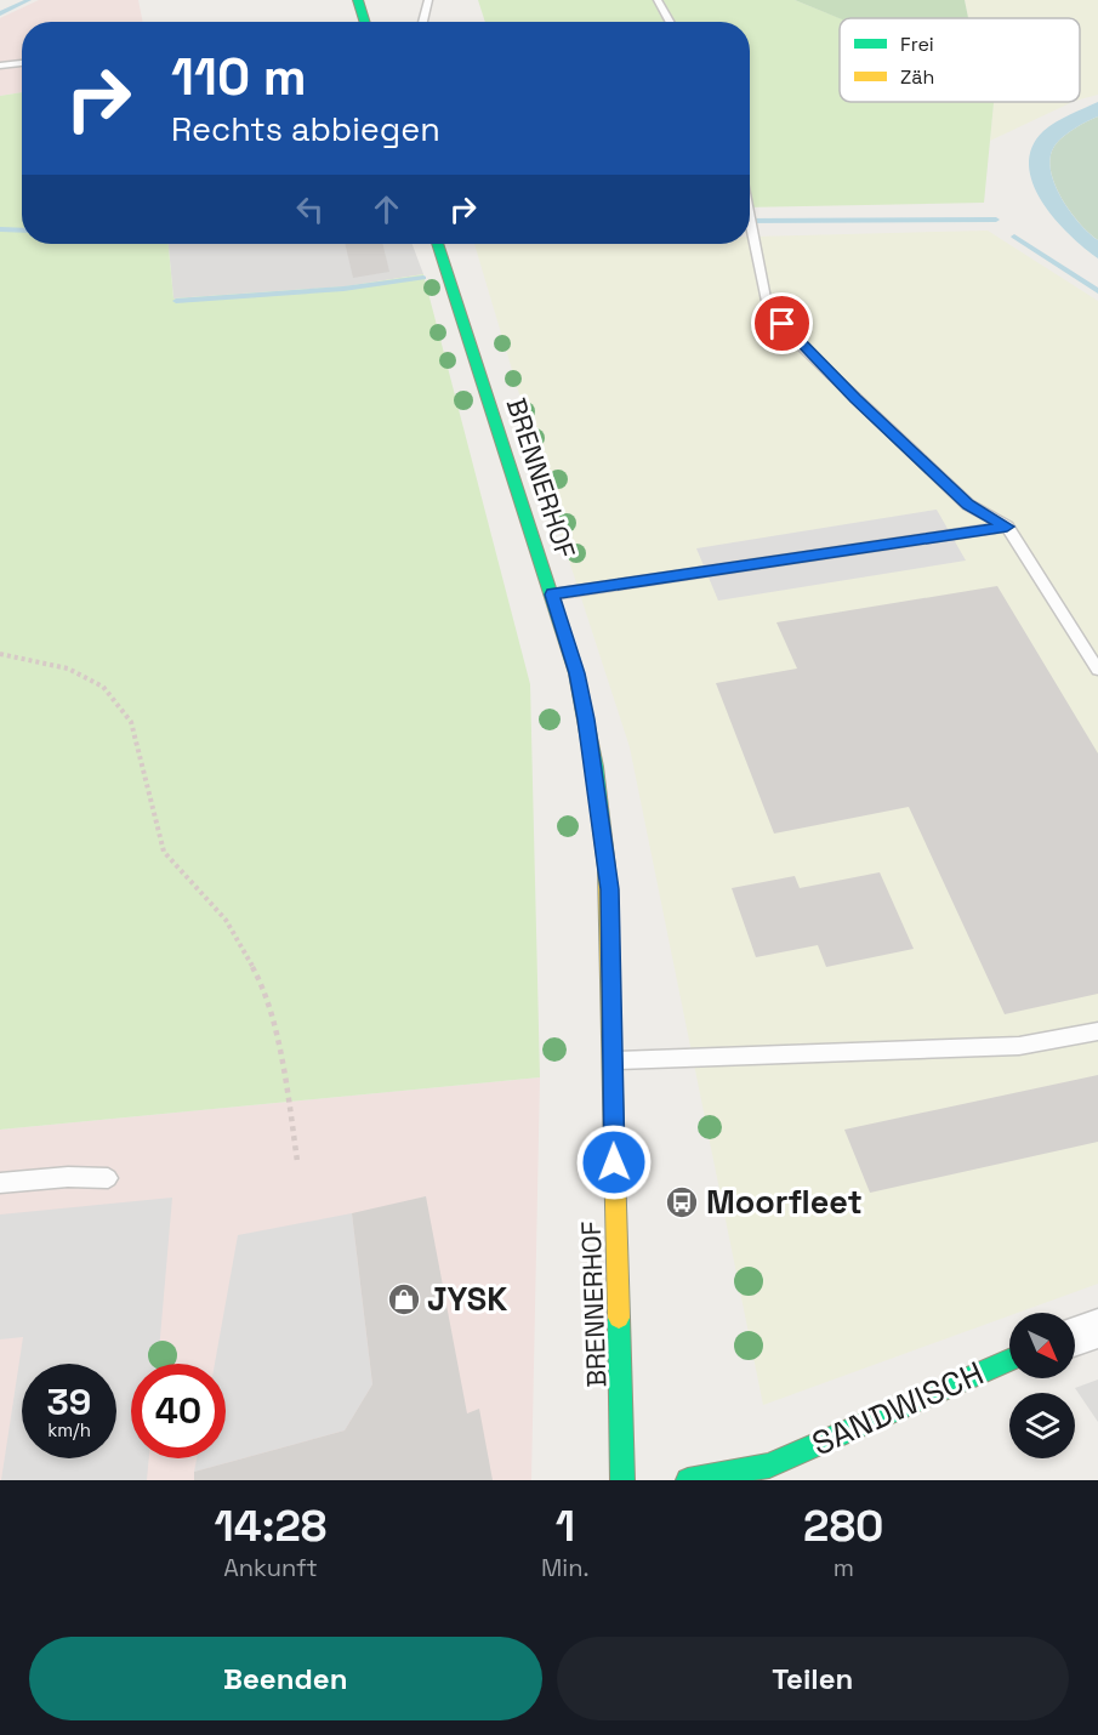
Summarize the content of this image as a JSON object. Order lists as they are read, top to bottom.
{
  "streets": {
    "street": ["BRENNERHOF", "SANDWISCH"]
  },
  "places": {
    "bus stop": ["Moorfleet"],
    "shop": ["JYSK"]
  },
  "legend": ["Frei", "Zäh"],
  "north": "bottom right",
  "page": {
    "turn": ["110 m", "Rechts abbiegen"],
    "speed": "39 km/h",
    "limit": "40",
    "eta": [
      "14:28",
      "Ankunft",
      "1",
      "Min.",
      "280",
      "m"
    ],
    "buttons": ["Beenden", "Teilen"]
  }
}
